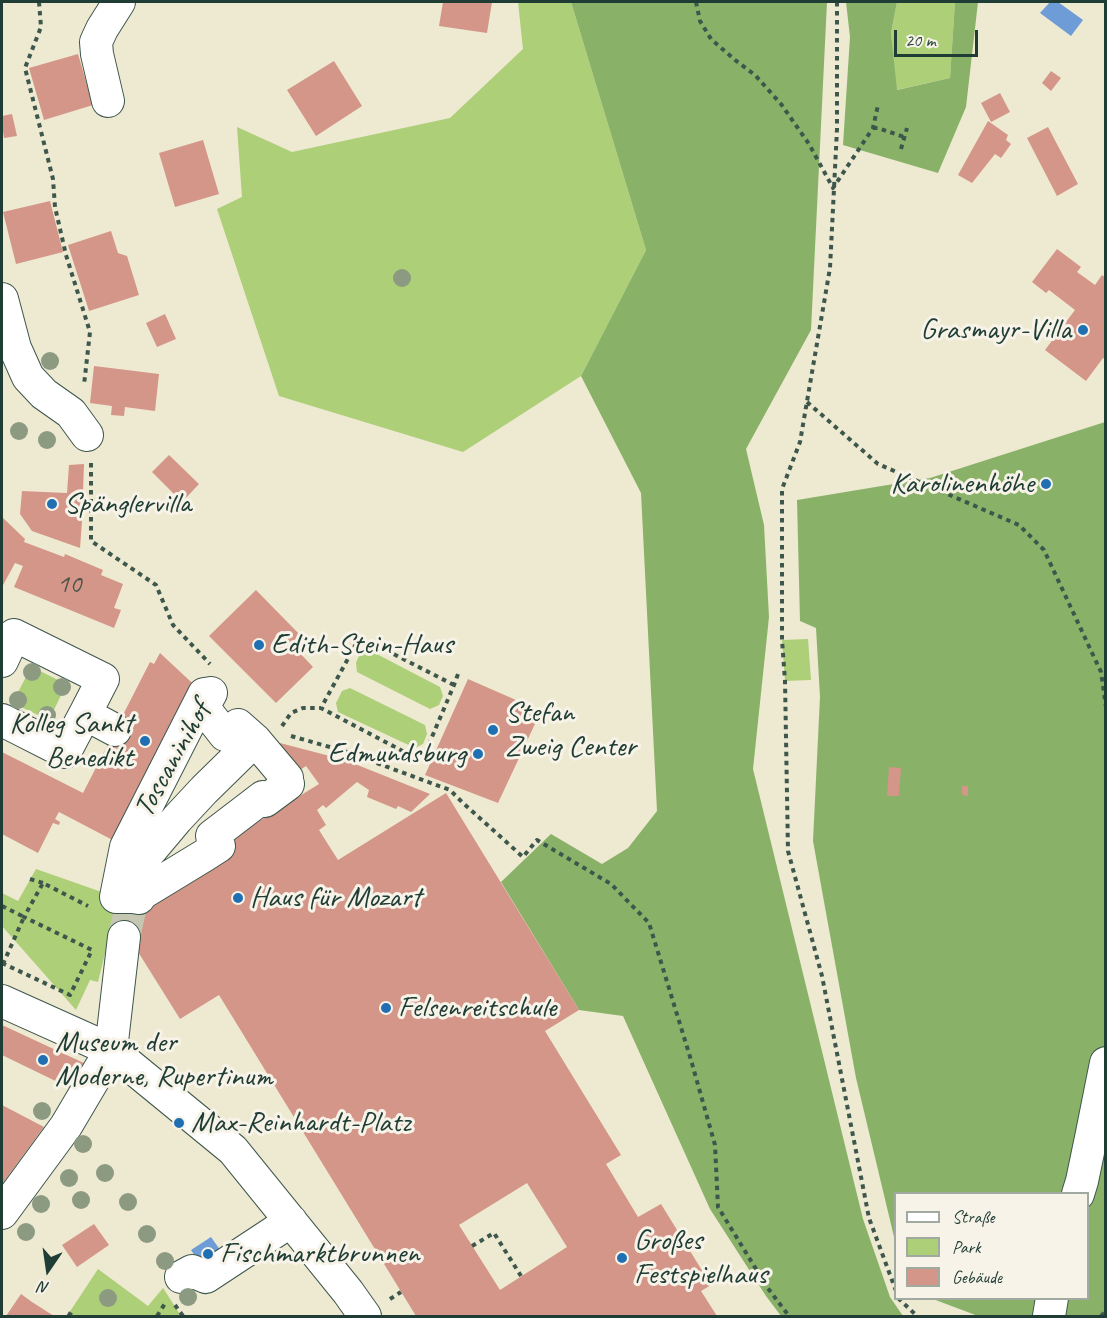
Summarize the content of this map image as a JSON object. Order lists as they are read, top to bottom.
{
  "streets": {
    "street": ["Toscaninihof"]
  },
  "places": [
    "Grasmayr-Villa",
    "Karolinenhöhe",
    "Spänglervilla",
    "Edith-Stein-Haus",
    "Stefan Zweig Center",
    "Kolleg Sankt Benedikt",
    "Edmundsburg",
    "Haus für Mozart",
    "Felsenreitschule",
    "Museum der Moderne, Rupertinum",
    "Max-Reinhardt-Platz",
    "Fischmarktbrunnen",
    "Großes Festspielhaus"
  ],
  "house_numbers": ["10"],
  "legend": ["Straße", "Park", "Gebäude"],
  "scale_bar": "20 m",
  "north": "bottom"
}
